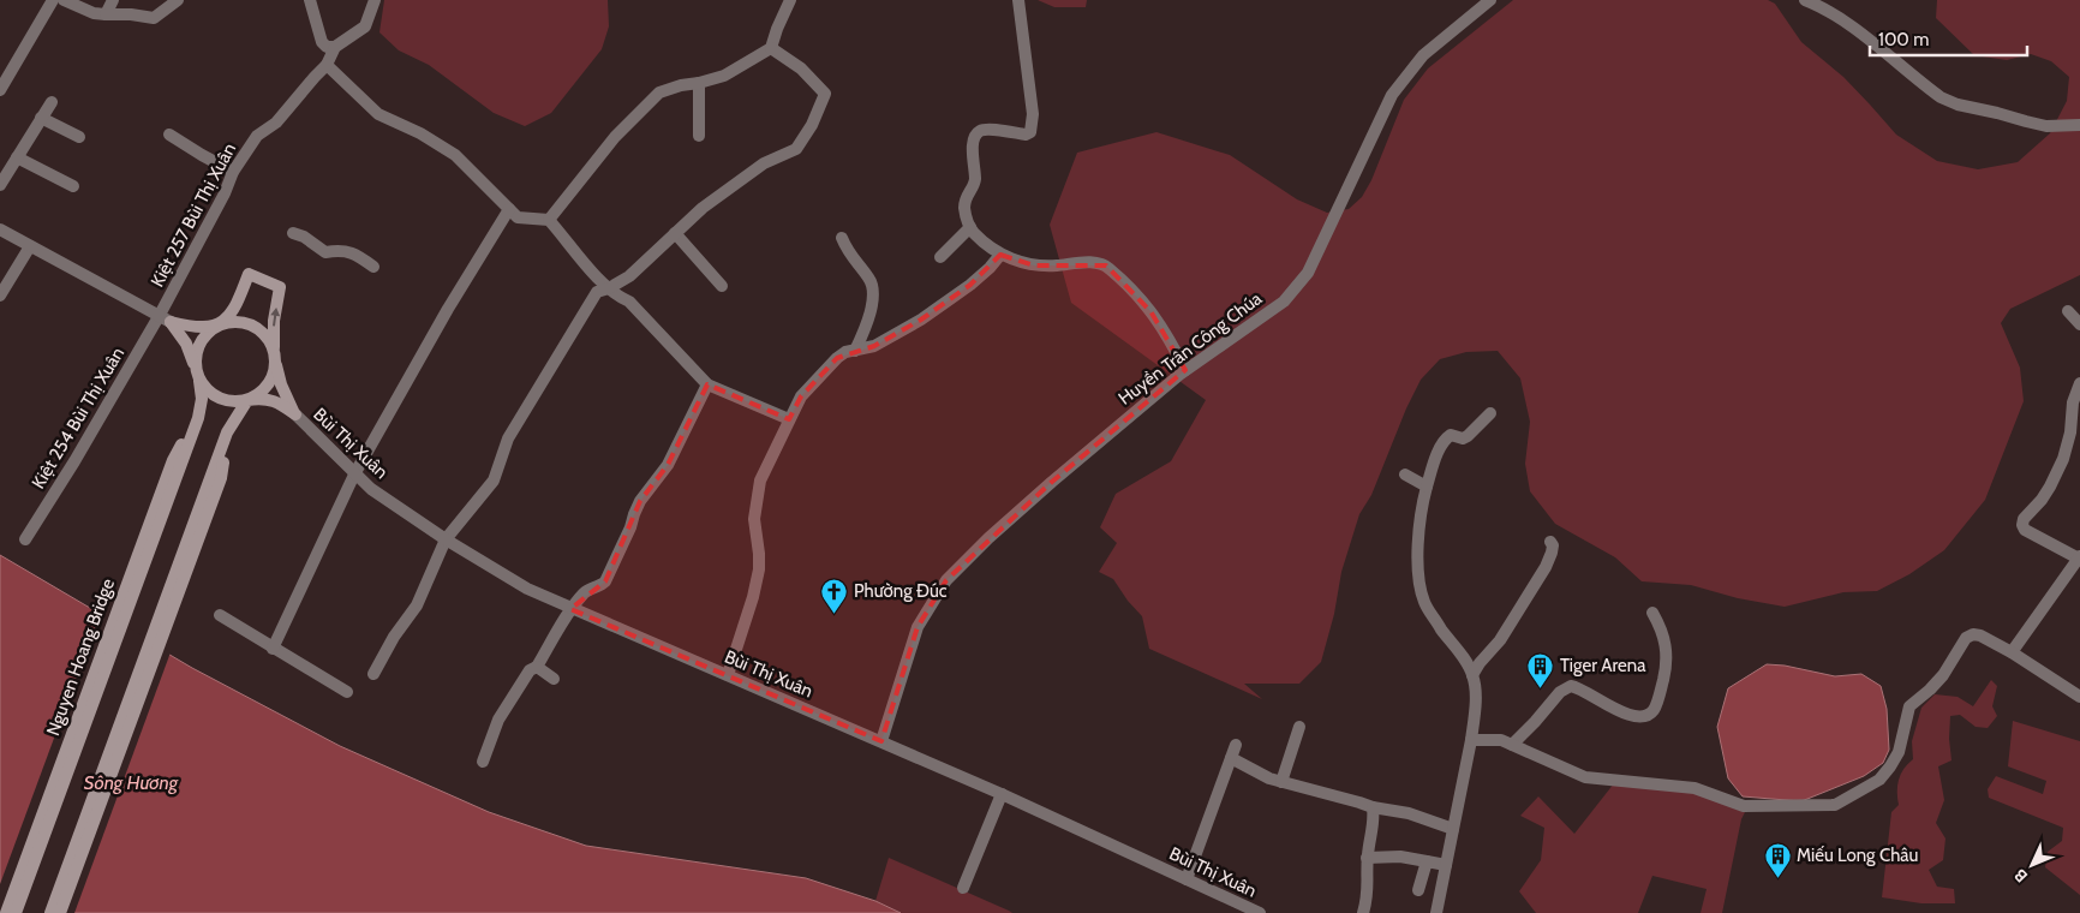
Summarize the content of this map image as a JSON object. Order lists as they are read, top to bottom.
{
  "streets": {
    "main road": ["Nguyen Hoang Bridge"],
    "street": [
      "Kiệt 257 Bùi Thị Xuân",
      "Huyền Trân Công Chúa",
      "Kiệt 254 Bùi Thị Xuân",
      "Bùi Thị Xuân"
    ]
  },
  "crossings": [
    ["Kiệt 257 Bùi Thị Xuân", "Kiệt 254 Bùi Thị Xuân"],
    ["Huyền Trân Công Chúa", "Bùi Thị Xuân"]
  ],
  "water": ["Sông Hương"],
  "places": {
    "church": ["Phường Đúc"],
    "building": ["Tiger Arena", "Miếu Long Châu"]
  },
  "scale_bar": "100 m",
  "north": "bottom left"
}
